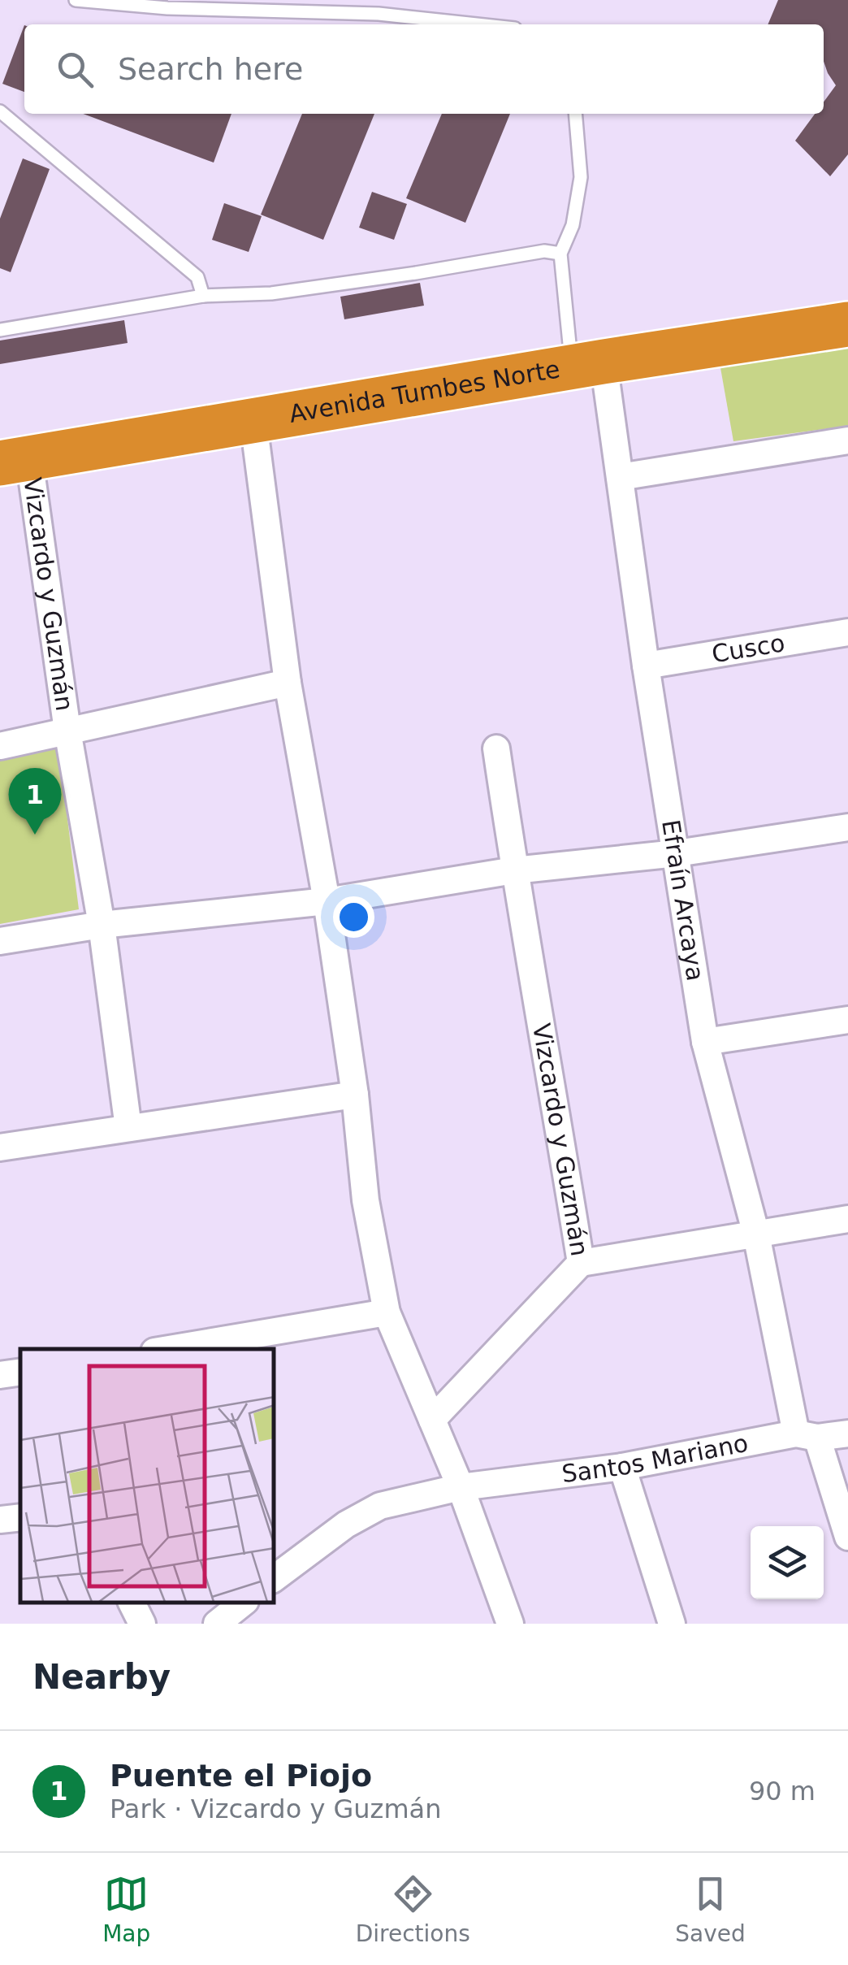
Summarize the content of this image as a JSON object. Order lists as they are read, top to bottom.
{
  "streets": {
    "highway": ["Avenida Tumbes Norte"],
    "street": [
      "Vizcardo y Guzmán",
      "Cusco",
      "Efraín Arcaya",
      "Santos Mariano"
    ]
  },
  "crossings": [
    ["Avenida Tumbes Norte", "Vizcardo y Guzmán"],
    ["Avenida Tumbes Norte", "Efraín Arcaya"],
    ["Vizcardo y Guzmán", "Efraín Arcaya"],
    ["Cusco", "Efraín Arcaya"],
    ["Efraín Arcaya", "Santos Mariano"]
  ],
  "page": {
    "search": "Search here",
    "pins": "1",
    "heading": "Nearby",
    "list": [
      {
        "mark": "1",
        "name": "Puente el Piojo",
        "note": "Park · Vizcardo y Guzmán",
        "value": "90 m"
      }
    ],
    "nav": ["Map", "Directions", "Saved"]
  }
}
